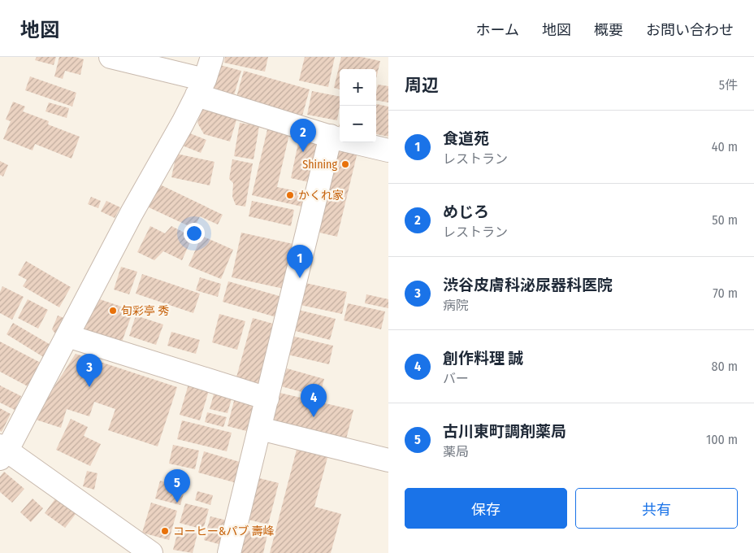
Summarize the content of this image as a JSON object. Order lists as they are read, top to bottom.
{
  "places": [
    "Shining",
    "かくれ家",
    "旬彩亭 秀",
    "コーヒー&パブ 壽峰"
  ],
  "page": {
    "header": "地図",
    "nav": [
      "ホーム",
      "地図",
      "概要",
      "お問い合わせ"
    ],
    "heading": ["周辺", "5件"],
    "map_buttons": ["+", "−"],
    "list": [
      {
        "mark": "1",
        "name": "食道苑",
        "note": "レストラン",
        "value": "40 m"
      },
      {
        "mark": "2",
        "name": "めじろ",
        "note": "レストラン",
        "value": "50 m"
      },
      {
        "mark": "3",
        "name": "渋谷皮膚科泌尿器科医院",
        "note": "病院",
        "value": "70 m"
      },
      {
        "mark": "4",
        "name": "創作料理 誠",
        "note": "バー",
        "value": "80 m"
      },
      {
        "mark": "5",
        "name": "古川東町調剤薬局",
        "note": "薬局",
        "value": "100 m"
      }
    ],
    "pins": [
      "2",
      "1",
      "3",
      "4",
      "5"
    ],
    "buttons": ["保存", "共有"]
  }
}
